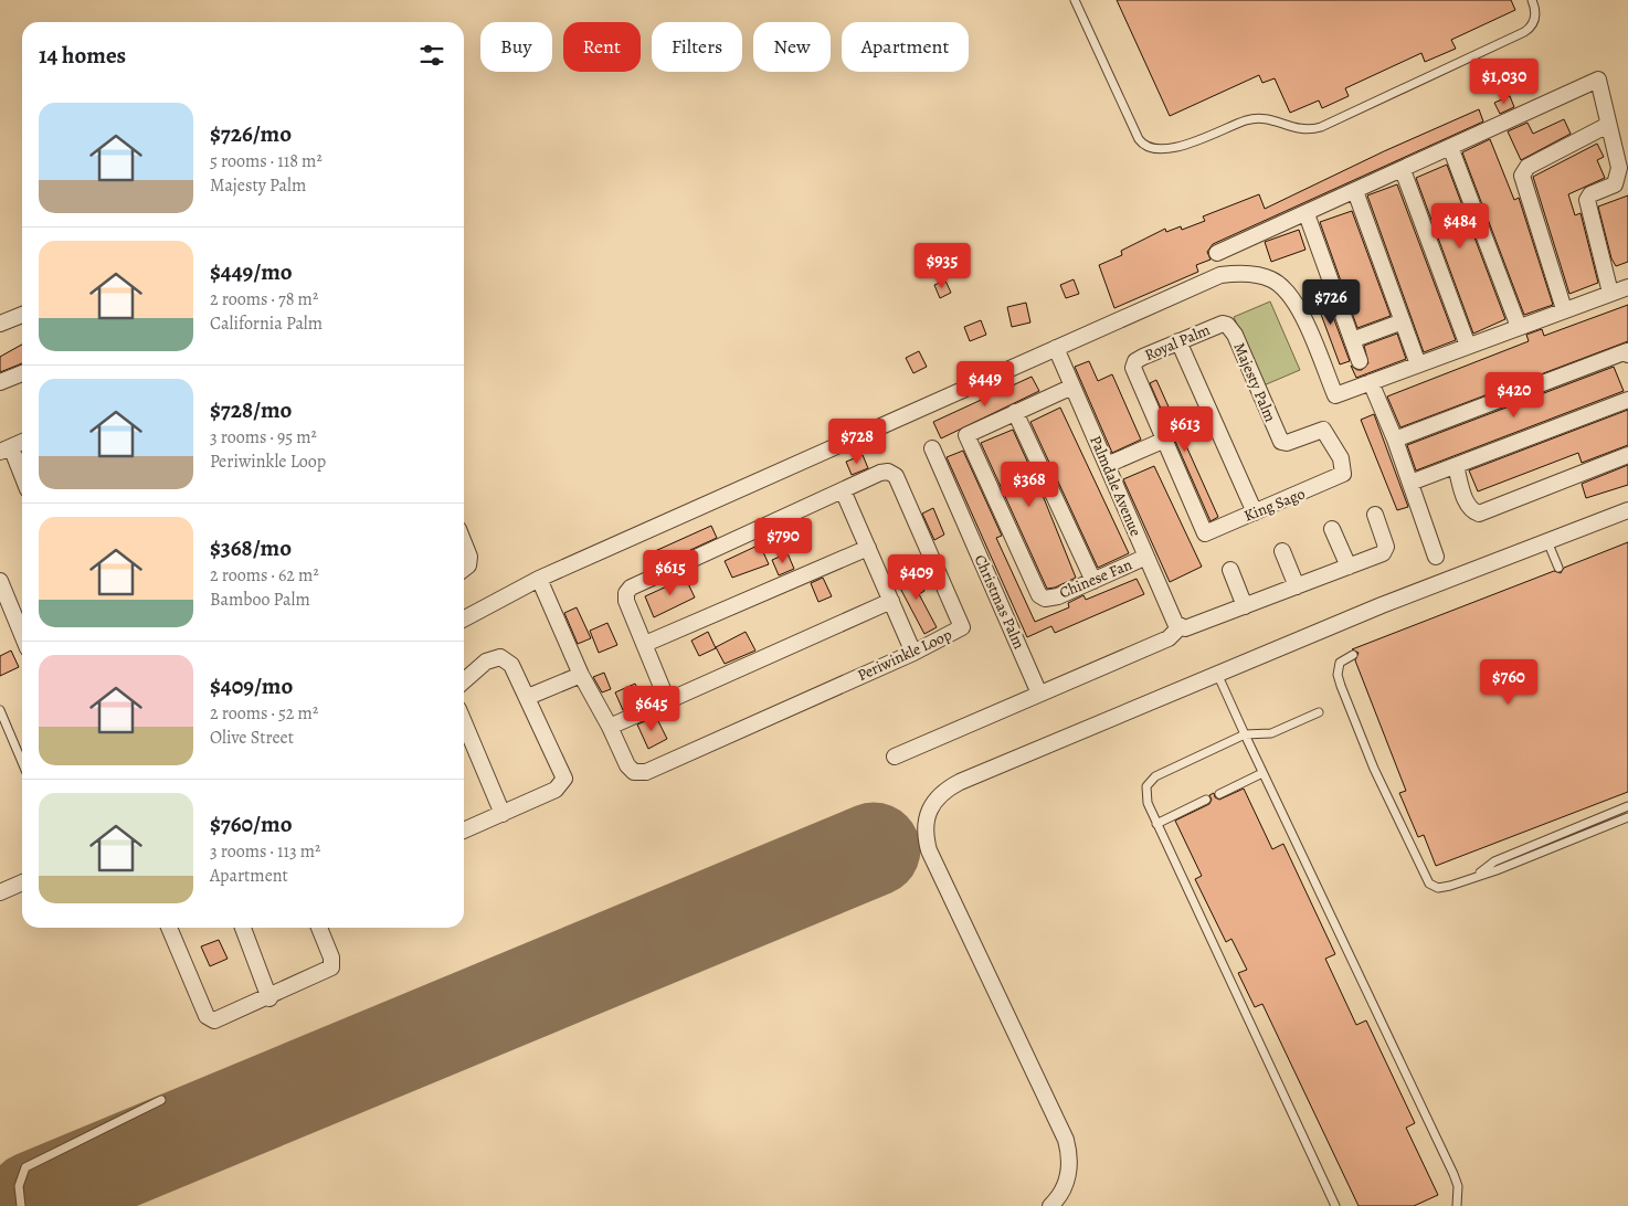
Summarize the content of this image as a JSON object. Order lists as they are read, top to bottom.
{
  "streets": {
    "street": [
      "Royal Palm",
      "Majesty Palm",
      "Palmdale Avenue",
      "King Sago",
      "Chinese Fan",
      "Christmas Palm",
      "Periwinkle Loop"
    ]
  },
  "crossings": [
    ["Royal Palm", "Majesty Palm"],
    ["Royal Palm", "King Sago"],
    ["Majesty Palm", "King Sago"],
    ["Palmdale Avenue", "Chinese Fan"]
  ],
  "page": {
    "chip": [
      "Buy",
      "Rent",
      "Filters",
      "New",
      "Apartment"
    ],
    "heading": "14 homes",
    "price": [
      "$1,030",
      "$484",
      "$935",
      "$726",
      "$449",
      "$420",
      "$613",
      "$728",
      "$368",
      "$790",
      "$615",
      "$409",
      "$760",
      "$645"
    ],
    "list": [
      {
        "name": "$726/mo",
        "note": "5 rooms · 118 m² · Majesty Palm"
      },
      {
        "name": "$449/mo",
        "note": "2 rooms · 78 m² · California Palm"
      },
      {
        "name": "$728/mo",
        "note": "3 rooms · 95 m² · Periwinkle Loop"
      },
      {
        "name": "$368/mo",
        "note": "2 rooms · 62 m² · Bamboo Palm"
      },
      {
        "name": "$409/mo",
        "note": "2 rooms · 52 m² · Olive Street"
      },
      {
        "name": "$760/mo",
        "note": "3 rooms · 113 m² · Apartment"
      }
    ]
  }
}
